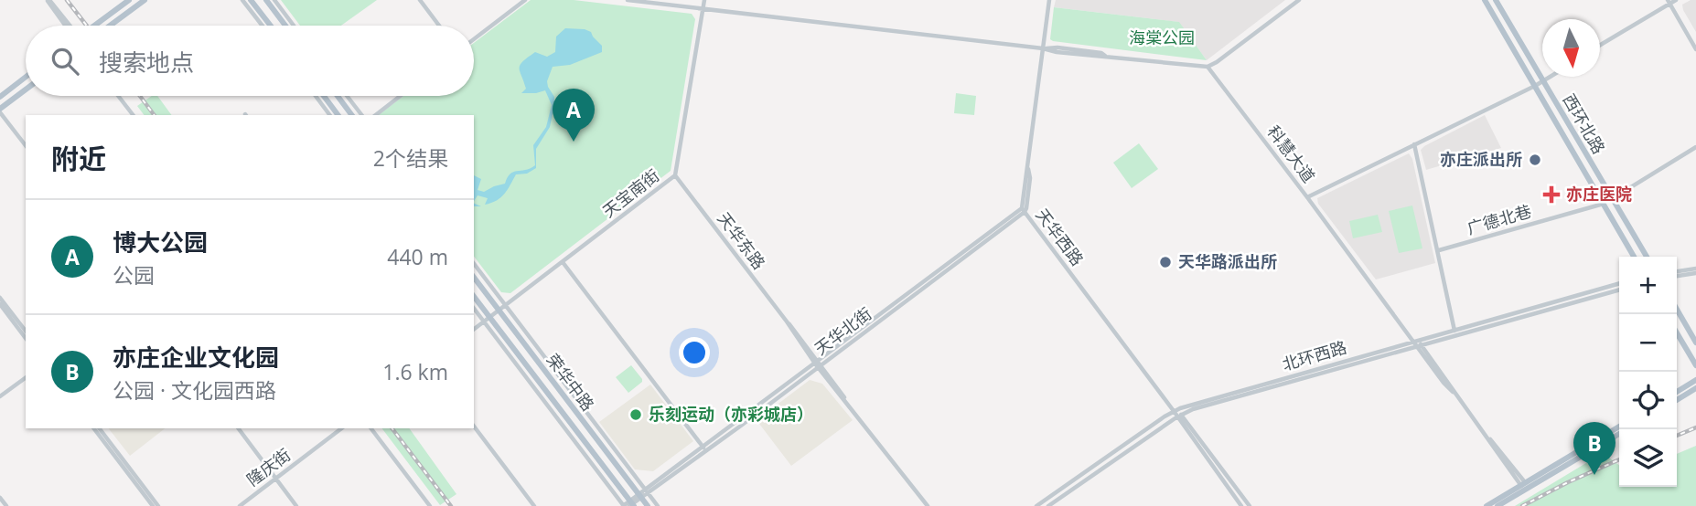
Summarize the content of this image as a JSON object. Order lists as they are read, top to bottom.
{
  "streets": {
    "main road": ["西环北路", "荣华中路"],
    "street": [
      "科慧大道",
      "天宝南街",
      "广德北巷",
      "天华西路",
      "天华东路",
      "天华北街",
      "北环西路",
      "隆庆街"
    ]
  },
  "crossings": [
    ["西环北路", "广德北巷"],
    ["科慧大道", "北环西路"],
    ["天宝南街", "天华东路"],
    ["天宝南街", "荣华中路"],
    ["天华西路", "天华北街"],
    ["天华西路", "北环西路"],
    ["天华东路", "天华北街"],
    ["天华北街", "荣华中路"]
  ],
  "parks": ["海棠公园"],
  "places": {
    "other": ["亦庄派出所", "天华路派出所", "乐刻运动（亦彩城店）"],
    "health": ["亦庄医院"]
  },
  "north": "bottom",
  "page": {
    "search": "搜索地点",
    "pins": ["A", "B"],
    "heading": ["附近", "2个结果"],
    "list": [
      {
        "mark": "A",
        "name": "博大公园",
        "note": "公园",
        "value": "440 m"
      },
      {
        "mark": "B",
        "name": "亦庄企业文化园",
        "note": "公园 · 文化园西路",
        "value": "1.6 km"
      }
    ],
    "map_buttons": ["+", "−"]
  }
}
